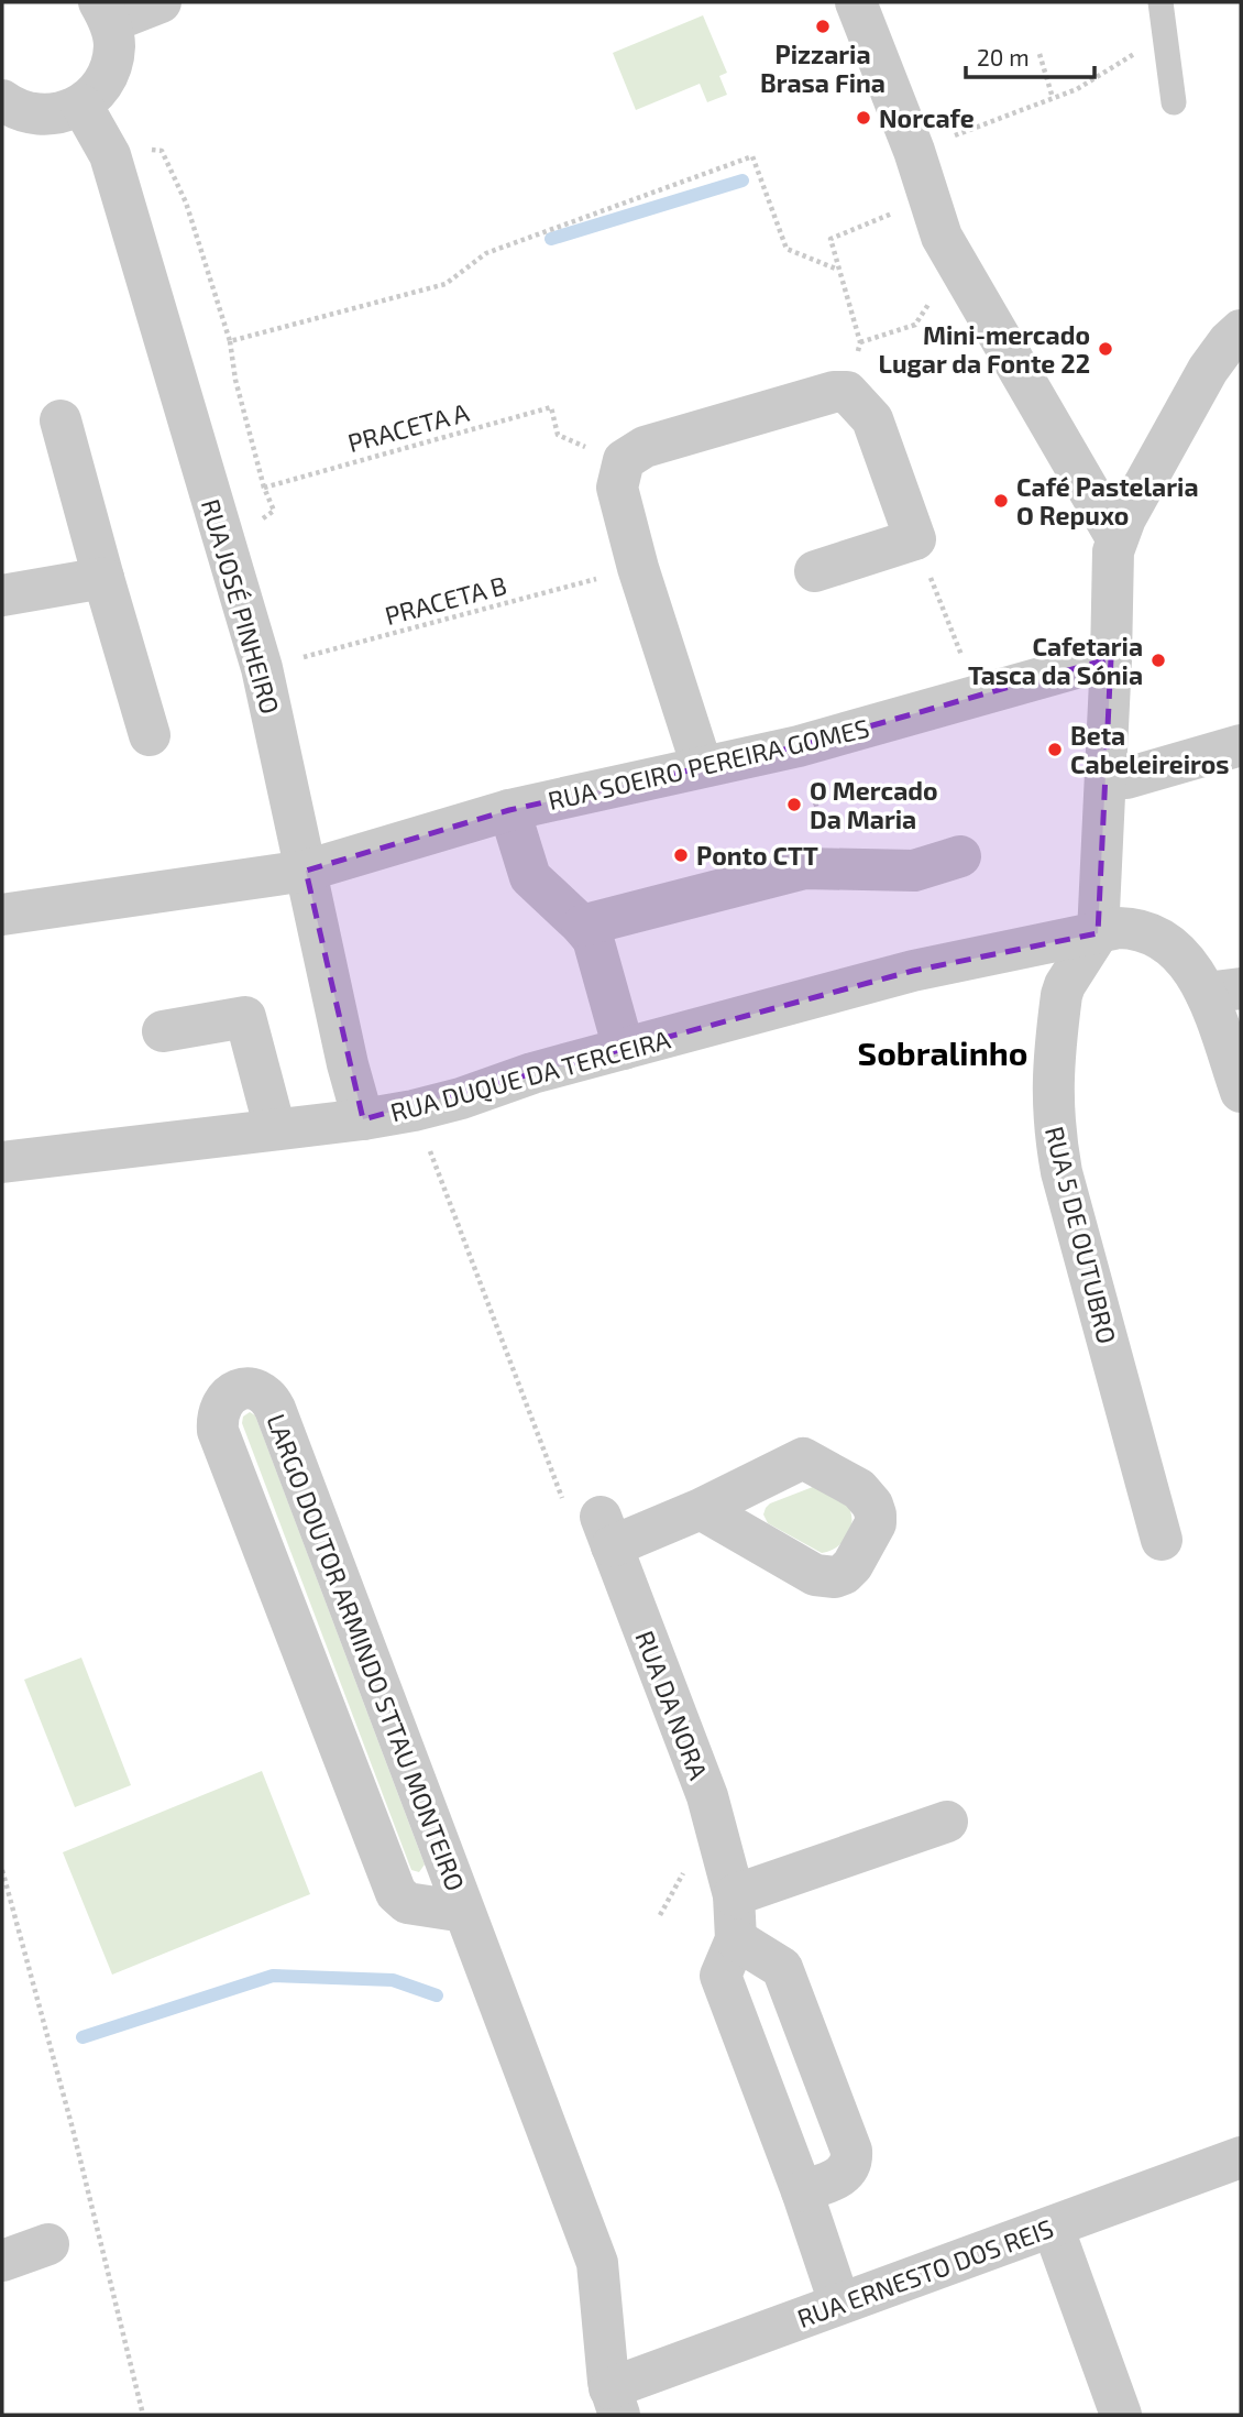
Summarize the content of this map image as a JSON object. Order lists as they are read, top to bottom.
{
  "streets": {
    "street": [
      "RUA JOSÉ PINHEIRO",
      "RUA SOEIRO PEREIRA GOMES",
      "RUA DUQUE DA TERCEIRA",
      "RUA 5 DE OUTUBRO",
      "LARGO DOUTOR ARMINDO STTAU MONTEIRO",
      "RUA DA NORA",
      "RUA ERNESTO DOS REIS"
    ],
    "path": ["PRACETA A", "PRACETA B"]
  },
  "crossings": [
    ["PRACETA B", "RUA JOSÉ PINHEIRO"],
    ["RUA JOSÉ PINHEIRO", "RUA SOEIRO PEREIRA GOMES"],
    ["RUA JOSÉ PINHEIRO", "RUA DUQUE DA TERCEIRA"],
    ["RUA DUQUE DA TERCEIRA", "RUA 5 DE OUTUBRO"]
  ],
  "districts": ["Sobralinho"],
  "places": [
    "Pizzaria Brasa Fina",
    "Norcafe",
    "Mini-mercado Lugar da Fonte 22",
    "Café Pastelaria O Repuxo",
    "Cafetaria Tasca da Sónia",
    "Beta Cabeleireiros",
    "O Mercado Da Maria",
    "Ponto CTT"
  ],
  "scale_bar": "20 m"
}
